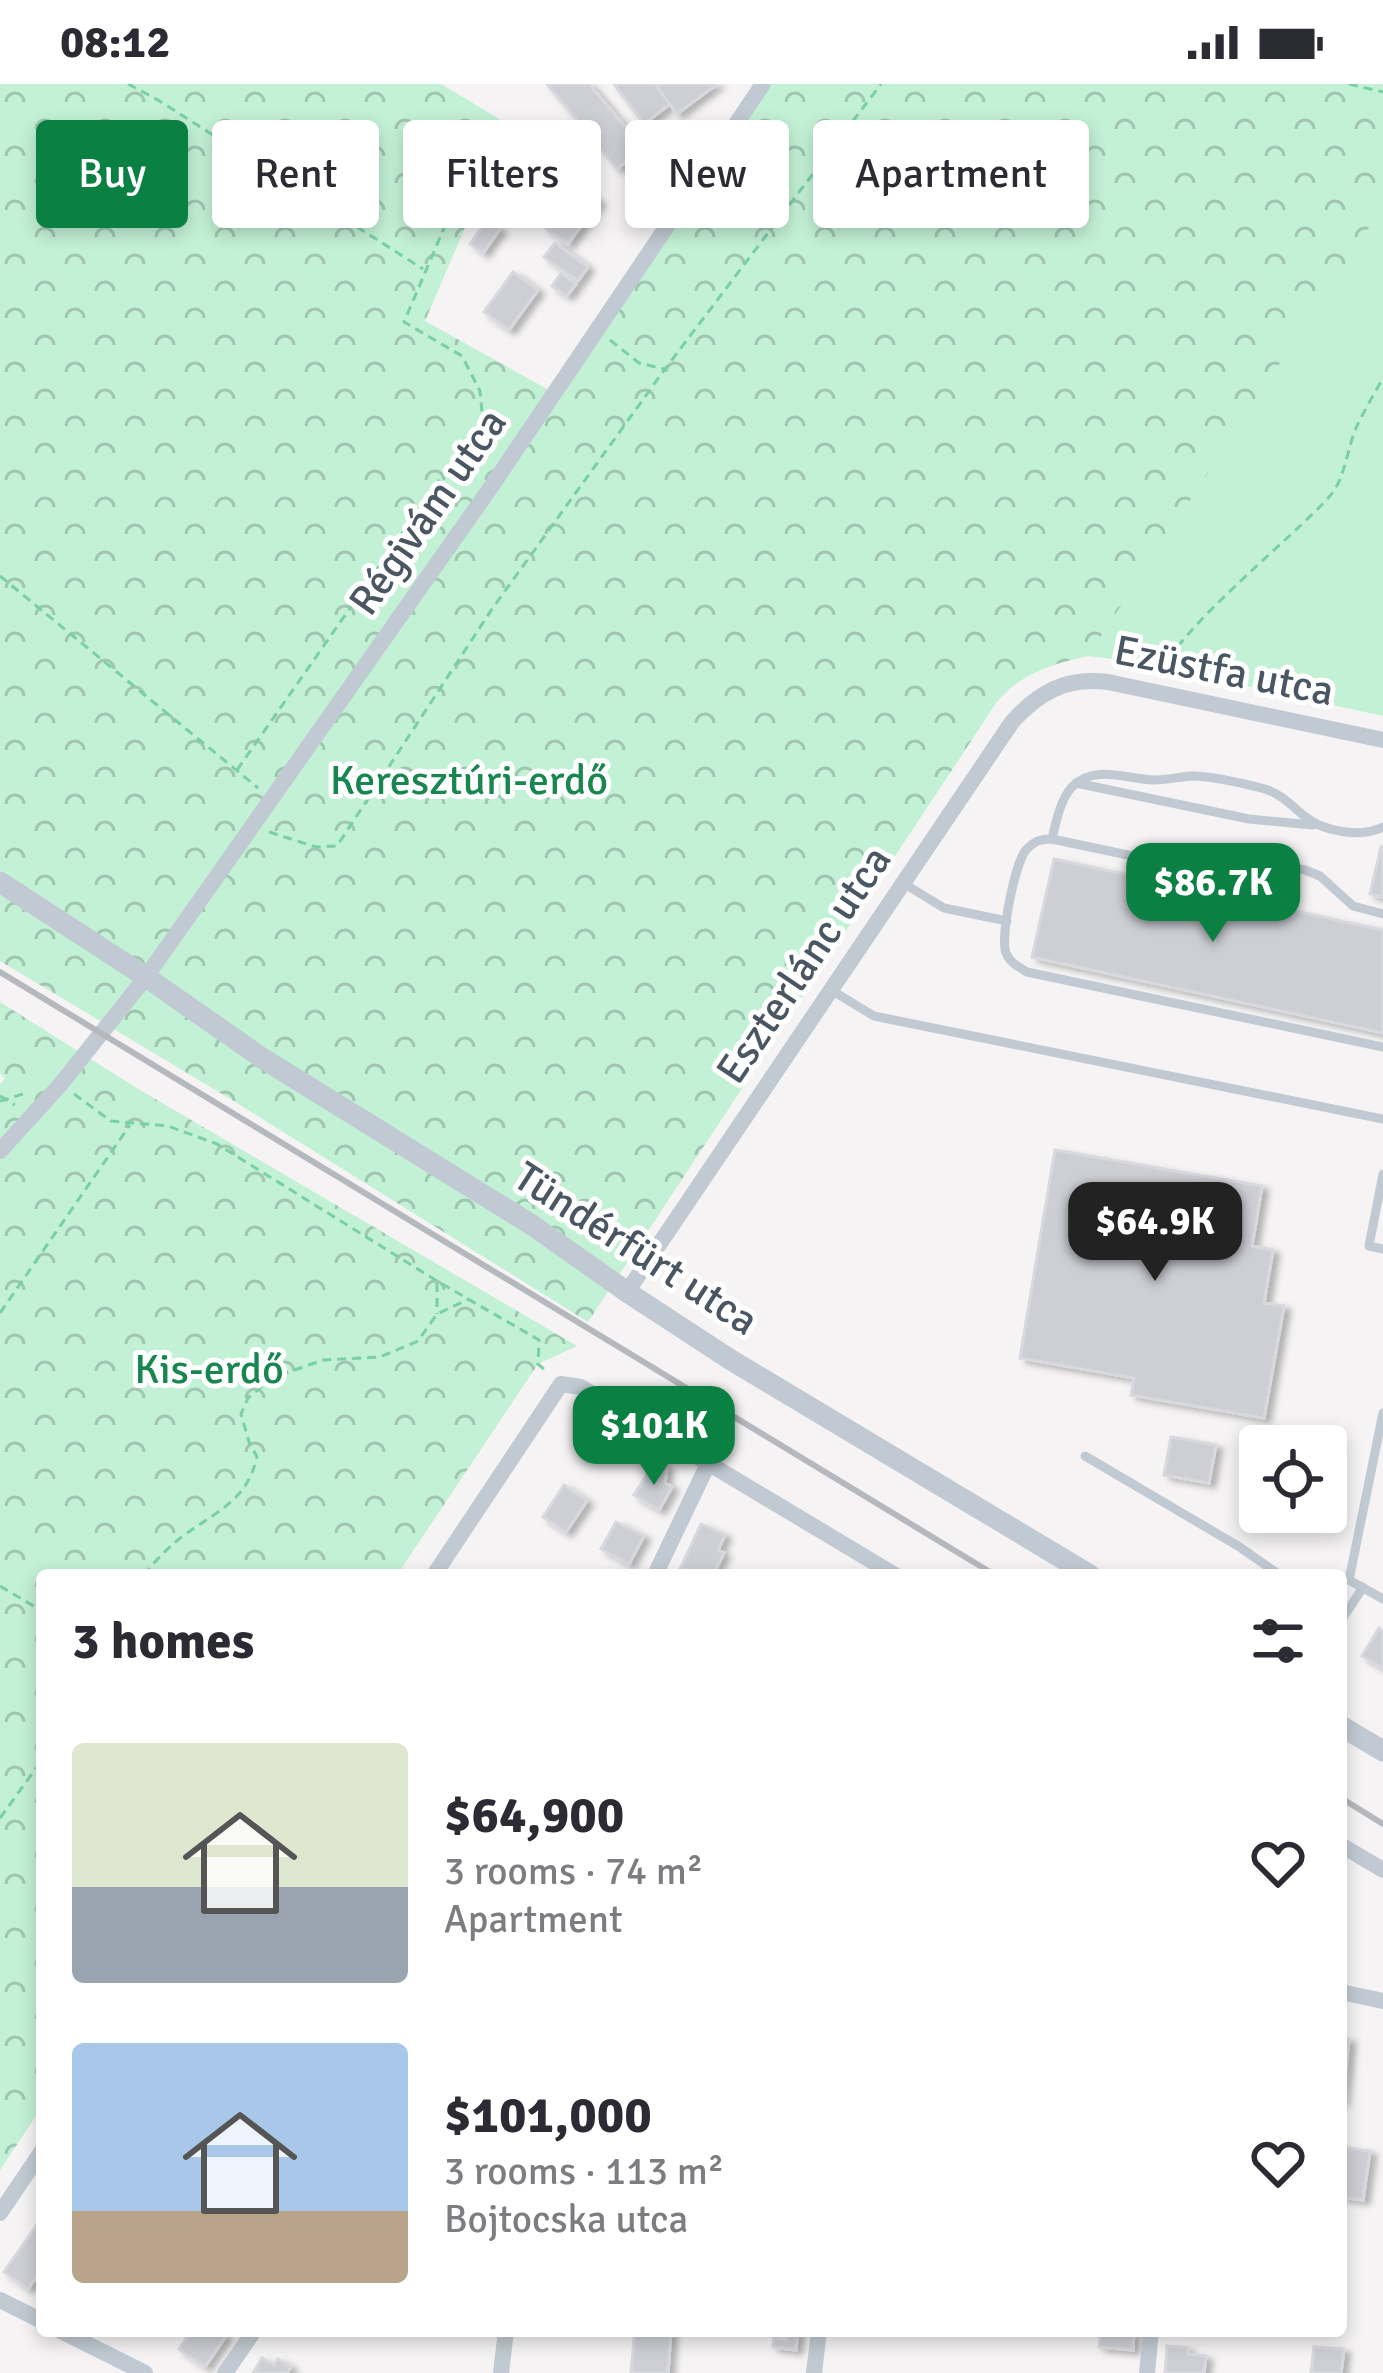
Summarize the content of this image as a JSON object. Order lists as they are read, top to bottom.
{
  "streets": {
    "street": [
      "Régivám utca",
      "Ezüstfa utca",
      "Eszterlánc utca",
      "Tündérfürt utca"
    ]
  },
  "crossings": [
    ["Régivám utca", "Tündérfürt utca"],
    ["Ezüstfa utca", "Eszterlánc utca"],
    ["Eszterlánc utca", "Tündérfürt utca"]
  ],
  "parks": ["Keresztúri-erdő", "Kis-erdő"],
  "page": {
    "status": "08:12",
    "chip": [
      "Buy",
      "Rent",
      "Filters",
      "New",
      "Apartment"
    ],
    "price": ["$86.7K", "$64.9K", "$101K"],
    "heading": "3 homes",
    "list": [
      {
        "name": "$64,900",
        "note": "3 rooms · 74 m² · Apartment"
      },
      {
        "name": "$101,000",
        "note": "3 rooms · 113 m² · Bojtocska utca"
      }
    ]
  }
}
